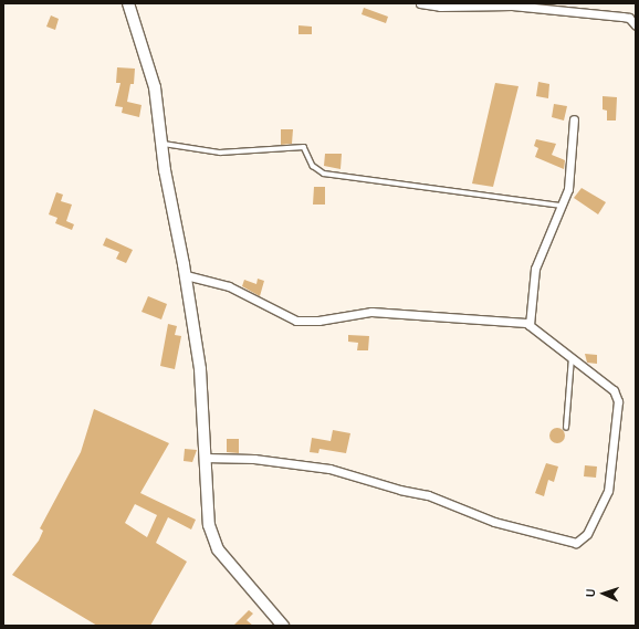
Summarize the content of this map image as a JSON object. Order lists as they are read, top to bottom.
{
  "north": "left"
}
